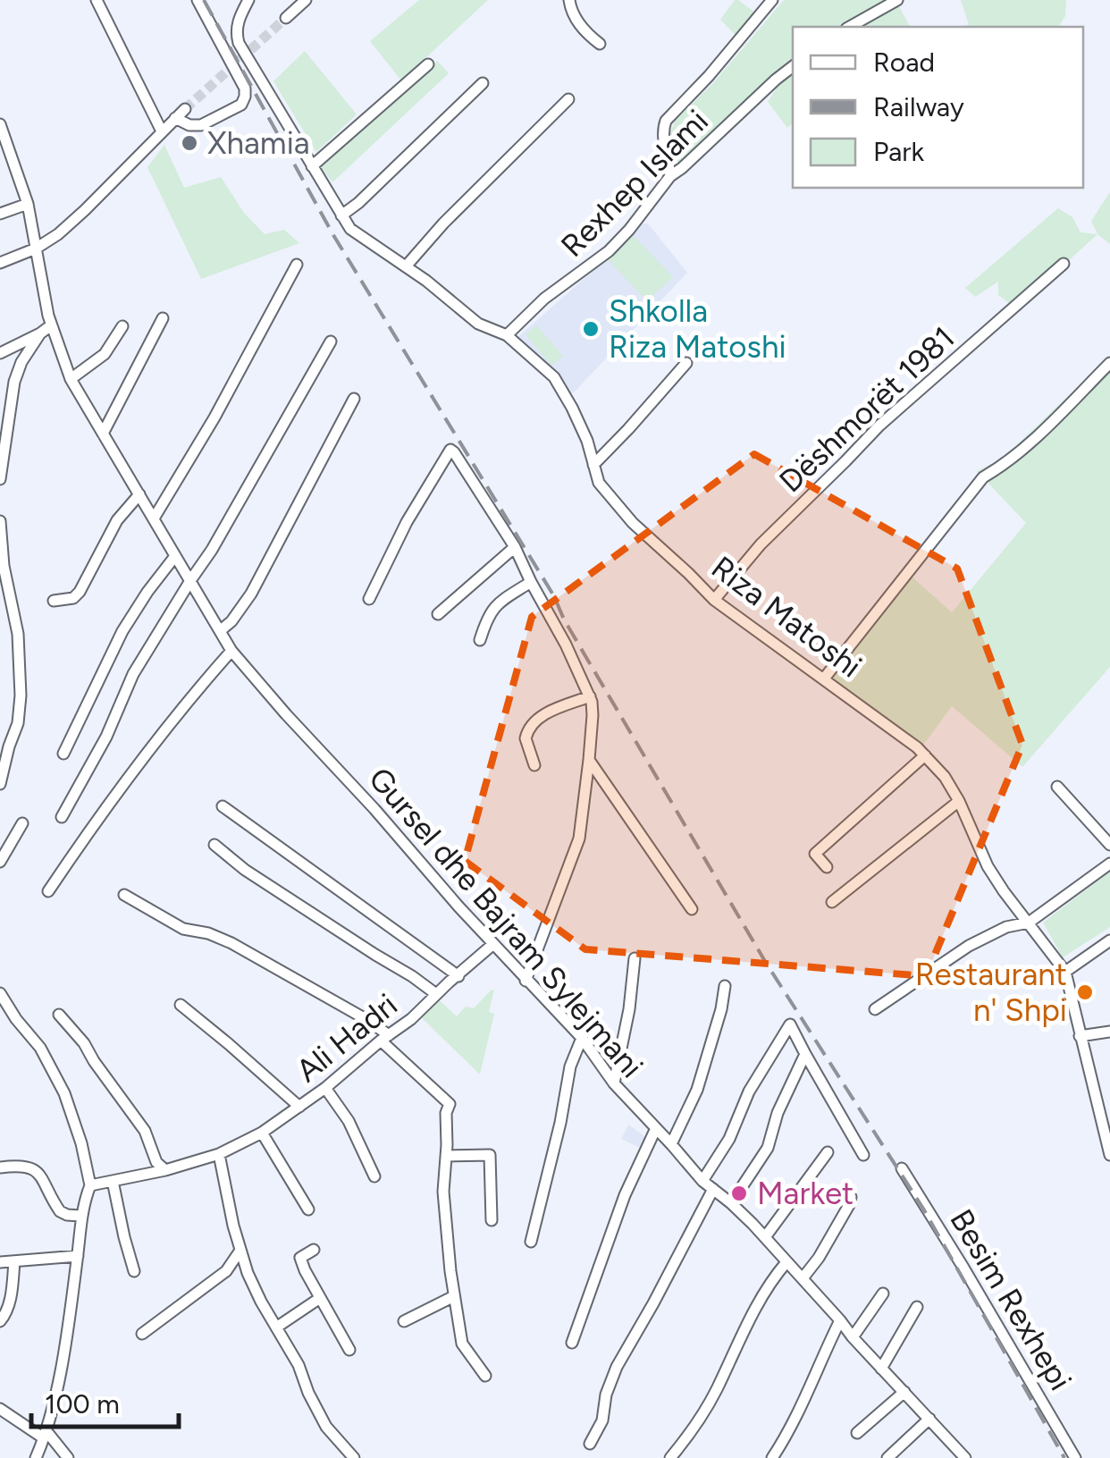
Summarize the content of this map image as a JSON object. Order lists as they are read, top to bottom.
{
  "streets": {
    "street": [
      "Rexhep Islami",
      "Dëshmorët 1981",
      "Riza Matoshi",
      "Gursel dhe Bajram Sylejmani",
      "Ali Hadri",
      "Besim Rexhepi"
    ]
  },
  "crossings": [
    ["Rexhep Islami", "Riza Matoshi"],
    ["Dëshmorët 1981", "Riza Matoshi"],
    ["Gursel dhe Bajram Sylejmani", "Ali Hadri"]
  ],
  "places": [
    "Xhamia",
    "Shkolla Riza Matoshi",
    "Restaurant n' Shpi",
    "Market"
  ],
  "legend": ["Road", "Railway", "Park"],
  "scale_bar": "100 m"
}
